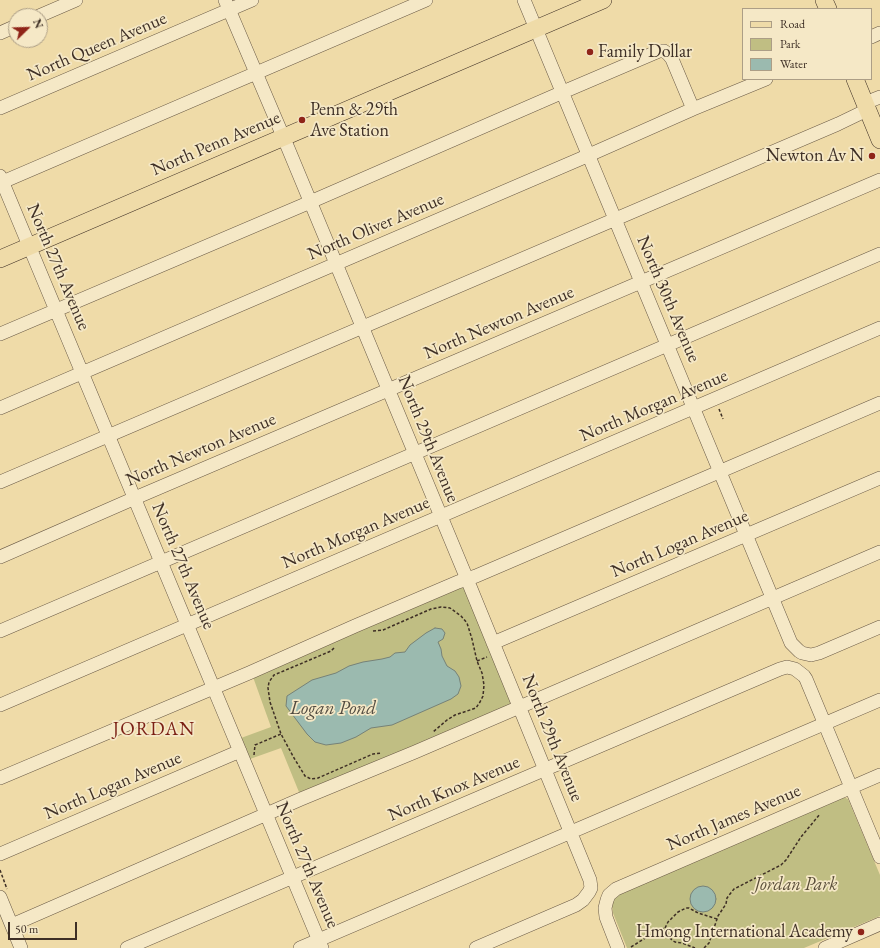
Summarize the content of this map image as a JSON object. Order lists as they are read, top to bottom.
{
  "streets": {
    "main road": ["North Penn Avenue"],
    "street": [
      "North Queen Avenue",
      "North Oliver Avenue",
      "North 27th Avenue",
      "North 30th Avenue",
      "North Newton Avenue",
      "North Morgan Avenue",
      "North 29th Avenue",
      "North Logan Avenue",
      "North Knox Avenue",
      "North James Avenue"
    ]
  },
  "crossings": [
    ["North Queen Avenue", "North 29th Avenue"],
    ["North Penn Avenue", "North 27th Avenue"],
    ["North Penn Avenue", "North 30th Avenue"],
    ["North Penn Avenue", "North 29th Avenue"],
    ["North Oliver Avenue", "North 27th Avenue"],
    ["North Oliver Avenue", "North 30th Avenue"],
    ["North Oliver Avenue", "North 29th Avenue"],
    ["North 27th Avenue", "North Newton Avenue"],
    ["North 27th Avenue", "North Morgan Avenue"],
    ["North 27th Avenue", "North Logan Avenue"],
    ["North 27th Avenue", "North Knox Avenue"],
    ["North 30th Avenue", "North Newton Avenue"],
    ["North 30th Avenue", "North Morgan Avenue"],
    ["North 30th Avenue", "North Logan Avenue"],
    ["North Newton Avenue", "North 29th Avenue"],
    ["North Morgan Avenue", "North 29th Avenue"],
    ["North 29th Avenue", "North Logan Avenue"],
    ["North 29th Avenue", "North Knox Avenue"]
  ],
  "districts": ["JORDAN"],
  "water": ["Logan Pond"],
  "parks": ["Jordan Park"],
  "places": [
    "Family Dollar",
    "Penn & 29th Ave Station",
    "Newton Av N",
    "Hmong International Academy"
  ],
  "legend": ["Road", "Park", "Water"],
  "scale_bar": "50 m",
  "north": "top right"
}
